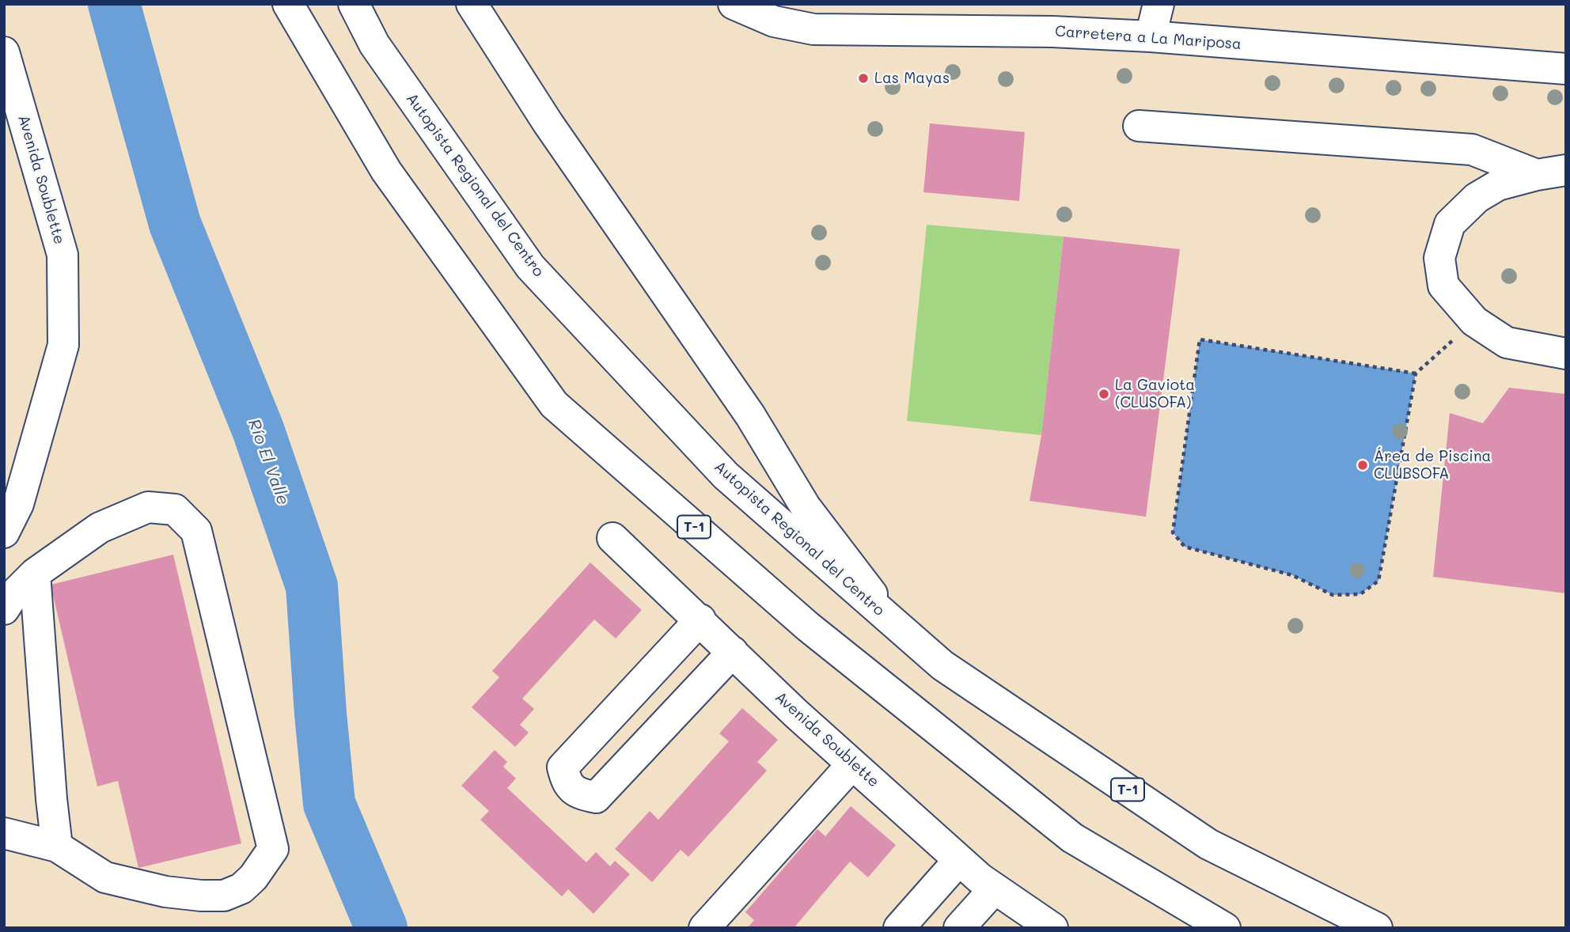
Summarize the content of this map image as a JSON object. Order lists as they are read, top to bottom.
{
  "streets": {
    "main road": [
      "Carretera a La Mariposa",
      "Avenida Soublette",
      "Autopista Regional del Centro",
      "T-1"
    ]
  },
  "water": ["Río El Valle"],
  "places": ["Las Mayas", "La Gaviota (CLUSOFA)", "Área de Piscina CLUBSOFA"]
}
